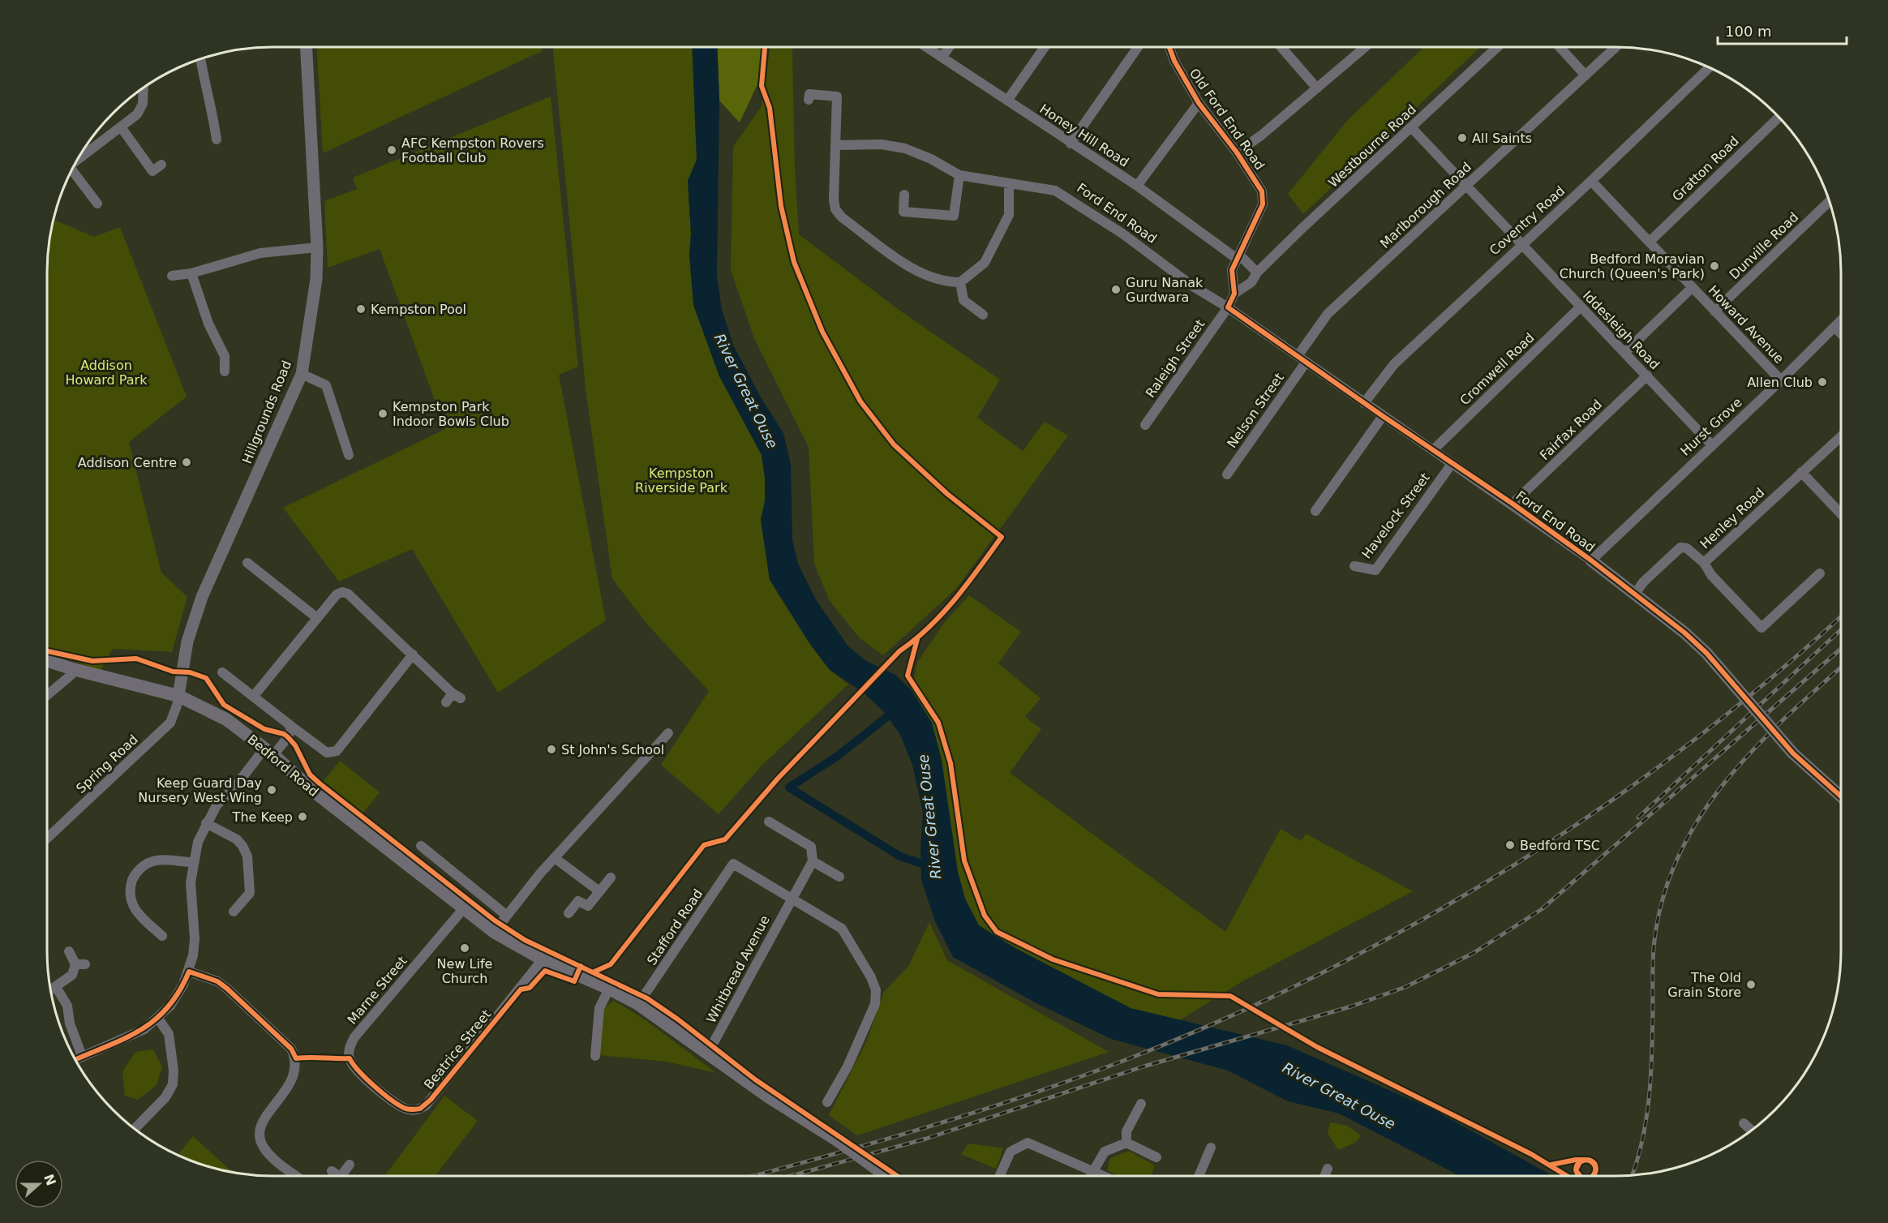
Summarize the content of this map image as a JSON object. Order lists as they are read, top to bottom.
{
  "streets": {
    "main road": ["Bedford Road"],
    "street": [
      "Old Ford End Road",
      "Honey Hill Road",
      "Westbourne Road",
      "Gratton Road",
      "Marlborough Road",
      "Ford End Road",
      "Coventry Road",
      "Dunville Road",
      "Howard Avenue",
      "Iddesleigh Road",
      "Raleigh Street",
      "Cromwell Road",
      "Nelson Street",
      "Hillgrounds Road",
      "Hurst Grove",
      "Fairfax Road",
      "Havelock Street",
      "Henley Road",
      "Spring Road",
      "Stafford Road",
      "Whitbread Avenue",
      "Marne Street",
      "Beatrice Street"
    ]
  },
  "crossings": [
    ["Old Ford End Road", "Honey Hill Road"],
    ["Westbourne Road", "Iddesleigh Road"],
    ["Gratton Road", "Howard Avenue"],
    ["Marlborough Road", "Ford End Road"],
    ["Marlborough Road", "Iddesleigh Road"],
    ["Marlborough Road", "Nelson Street"],
    ["Ford End Road", "Coventry Road"],
    ["Ford End Road", "Raleigh Street"],
    ["Ford End Road", "Cromwell Road"],
    ["Ford End Road", "Nelson Street"],
    ["Ford End Road", "Hurst Grove"],
    ["Ford End Road", "Fairfax Road"],
    ["Ford End Road", "Havelock Street"],
    ["Ford End Road", "Henley Road"],
    ["Coventry Road", "Howard Avenue"],
    ["Coventry Road", "Iddesleigh Road"],
    ["Dunville Road", "Howard Avenue"],
    ["Howard Avenue", "Hurst Grove"],
    ["Iddesleigh Road", "Cromwell Road"],
    ["Iddesleigh Road", "Hurst Grove"],
    ["Iddesleigh Road", "Fairfax Road"],
    ["Hillgrounds Road", "Spring Road"],
    ["Hillgrounds Road", "Bedford Road"],
    ["Spring Road", "Bedford Road"],
    ["Bedford Road", "Stafford Road"],
    ["Bedford Road", "Whitbread Avenue"],
    ["Bedford Road", "Marne Street"],
    ["Bedford Road", "Beatrice Street"],
    ["Stafford Road", "Whitbread Avenue"],
    ["Marne Street", "Beatrice Street"]
  ],
  "water": ["River Great Ouse"],
  "parks": ["Addison Howard Park", "Kempston Riverside Park"],
  "places": [
    "All Saints",
    "AFC Kempston Rovers Football Club",
    "Bedford Moravian Church (Queen's Park)",
    "Guru Nanak Gurdwara",
    "Kempston Pool",
    "Allen Club",
    "Kempston Park Indoor Bowls Club",
    "Addison Centre",
    "St John's School",
    "Keep Guard Day Nursery West Wing",
    "The Keep",
    "Bedford TSC",
    "New Life Church",
    "The Old Grain Store"
  ],
  "scale_bar": "100 m",
  "north": "right"
}
